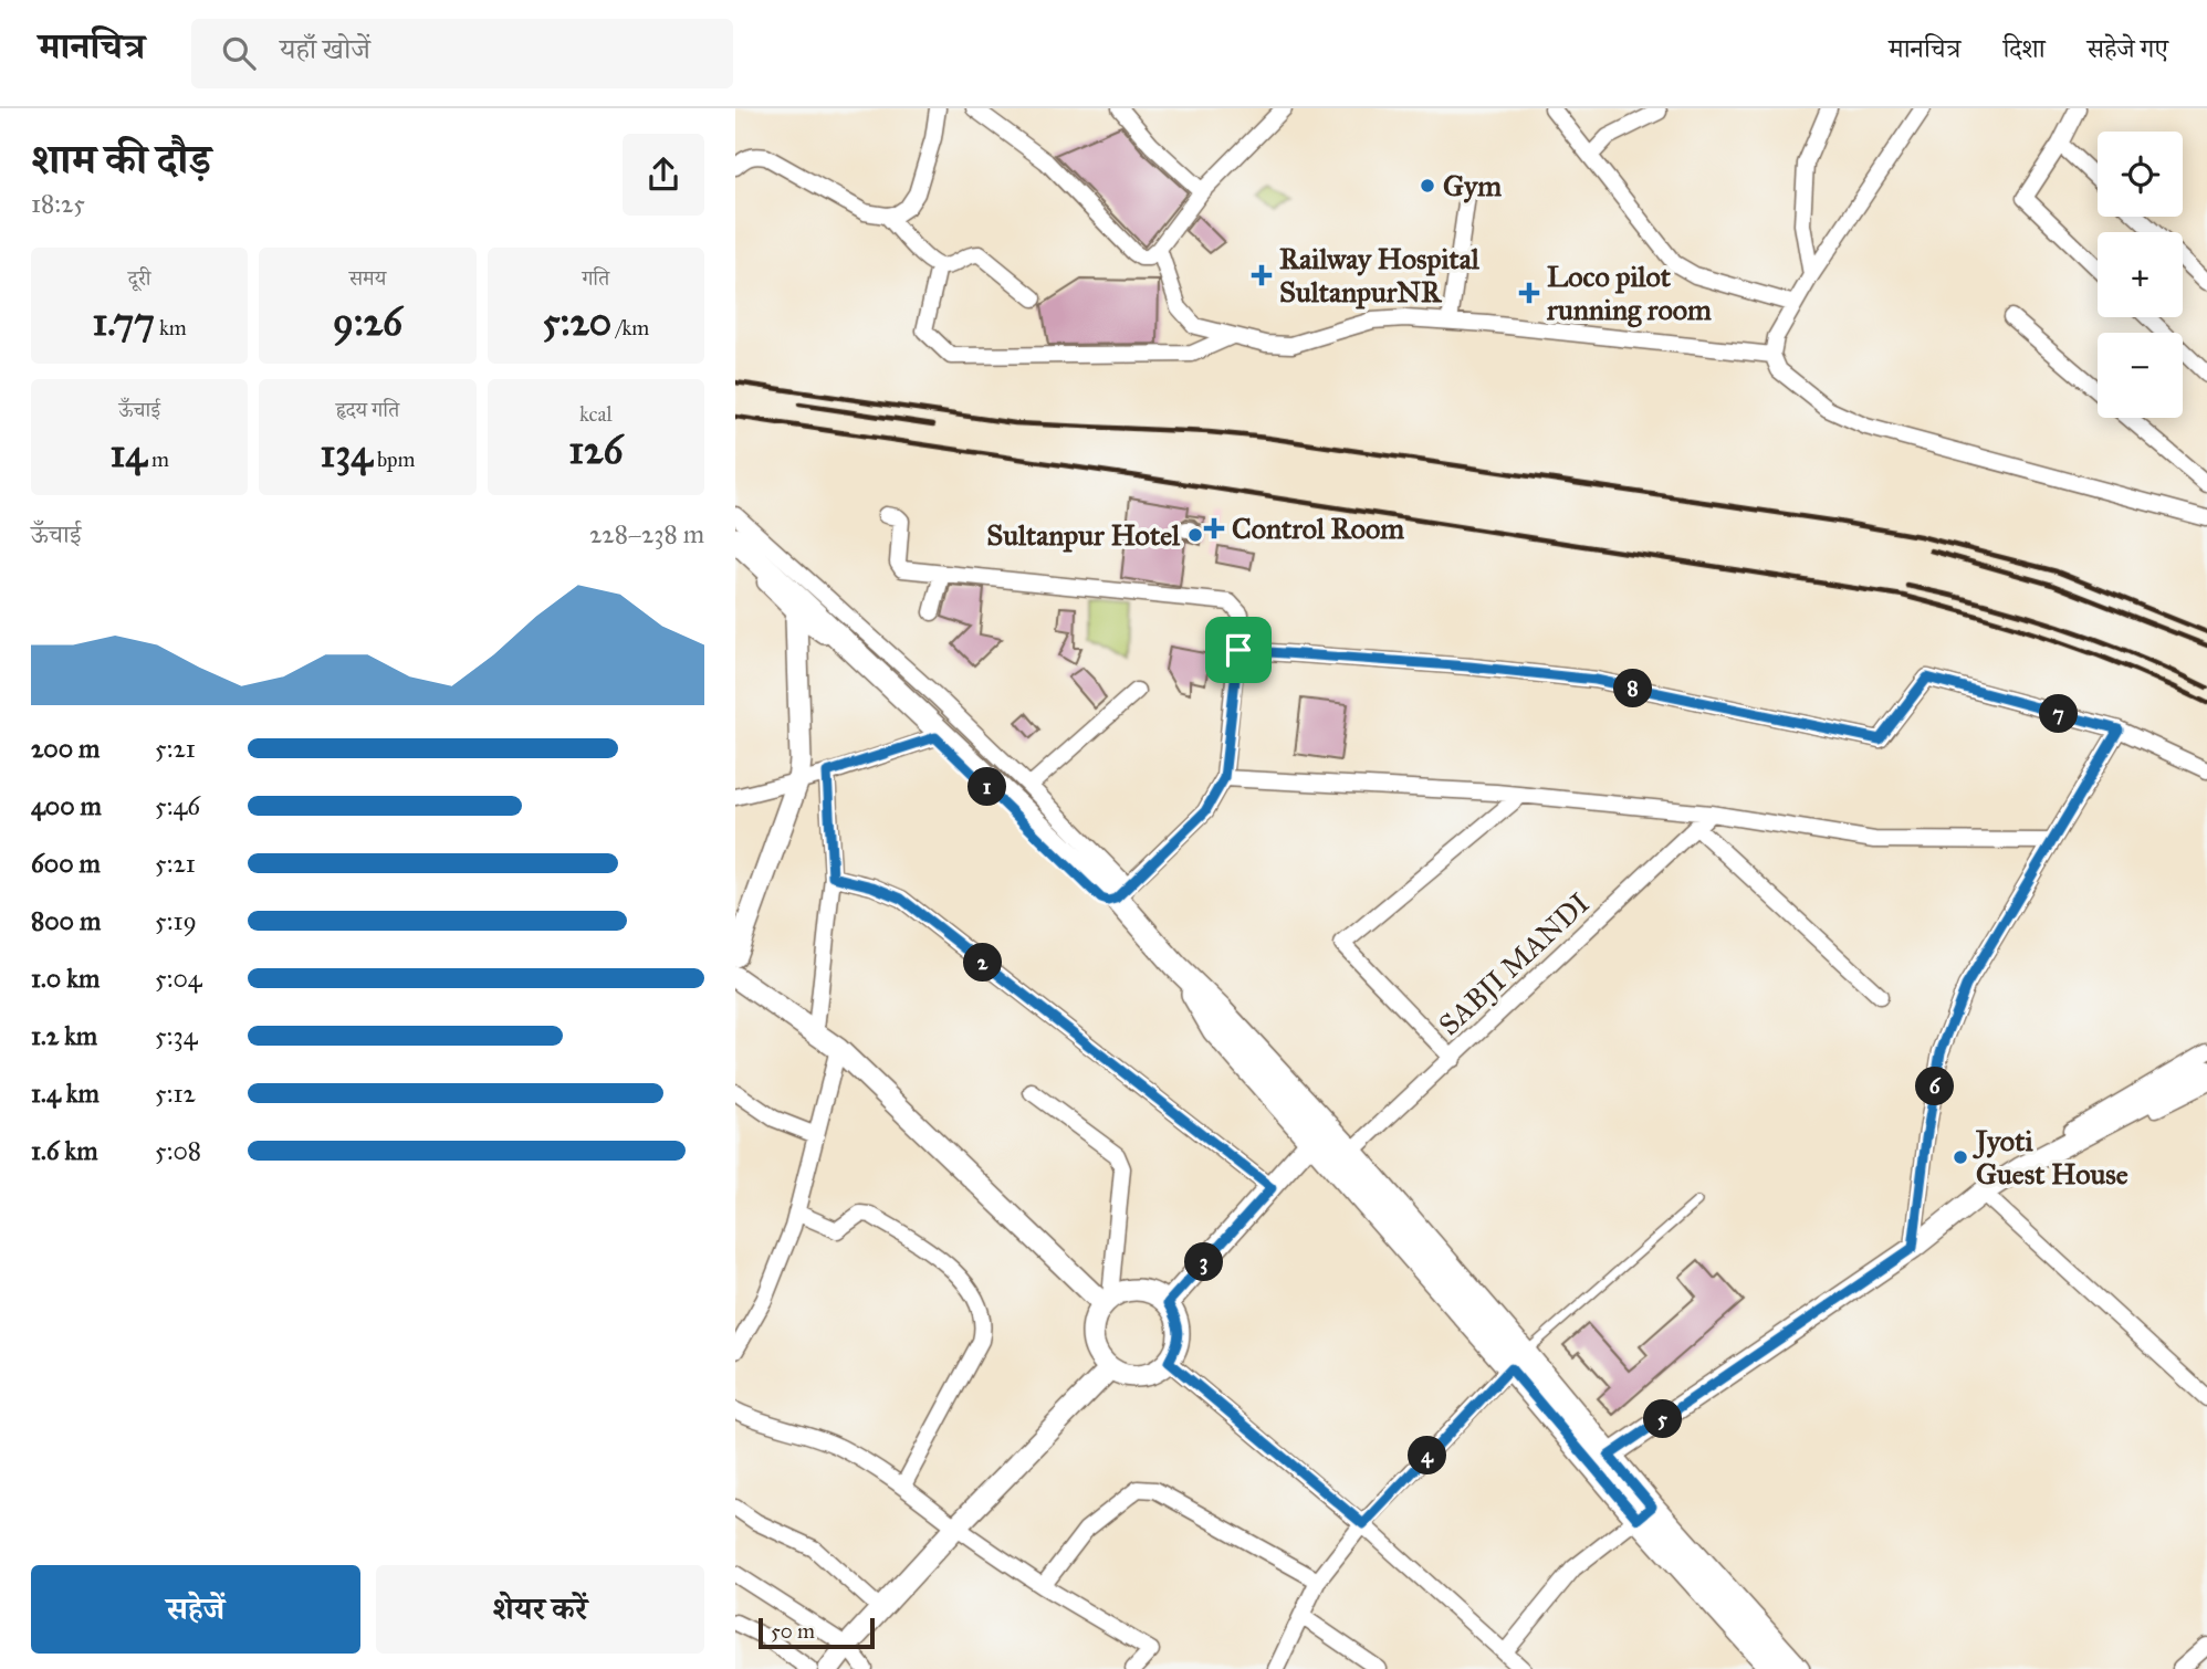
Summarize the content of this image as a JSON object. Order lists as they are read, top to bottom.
{
  "streets": {
    "street": ["SABJI MANDI"]
  },
  "places": {
    "other": ["Gym", "Sultanpur Hotel", "Jyoti Guest House"],
    "health": ["Railway Hospital SultanpurNR", "Loco pilot running room", "Control Room"]
  },
  "scale_bar": "50 m",
  "page": {
    "header": "मानचित्र",
    "search": "यहाँ खोजें",
    "nav": ["मानचित्र", "दिशा", "सहेजे गए"],
    "heading": ["शाम की दौड़", "18:25"],
    "map_buttons": ["+", "−"],
    "stats": [
      ["दूरी", "1.77 km"],
      ["समय", "9:26"],
      ["गति", "5:20 /km"],
      ["ऊँचाई", "14 m"],
      ["हृदय गति", "134 bpm"],
      ["kcal", "126"]
    ],
    "chart": ["ऊँचाई", "228–238 m"],
    "pins": [
      "8",
      "7",
      "1",
      "2",
      "6",
      "3",
      "5",
      "4"
    ],
    "list": [
      {
        "name": "200 m",
        "note": "5:21"
      },
      {
        "name": "400 m",
        "note": "5:46"
      },
      {
        "name": "600 m",
        "note": "5:21"
      },
      {
        "name": "800 m",
        "note": "5:19"
      },
      {
        "name": "1.0 km",
        "note": "5:04"
      },
      {
        "name": "1.2 km",
        "note": "5:34"
      },
      {
        "name": "1.4 km",
        "note": "5:12"
      },
      {
        "name": "1.6 km",
        "note": "5:08"
      }
    ],
    "buttons": ["सहेजें", "शेयर करें"],
    "scale": "50 m"
  }
}
